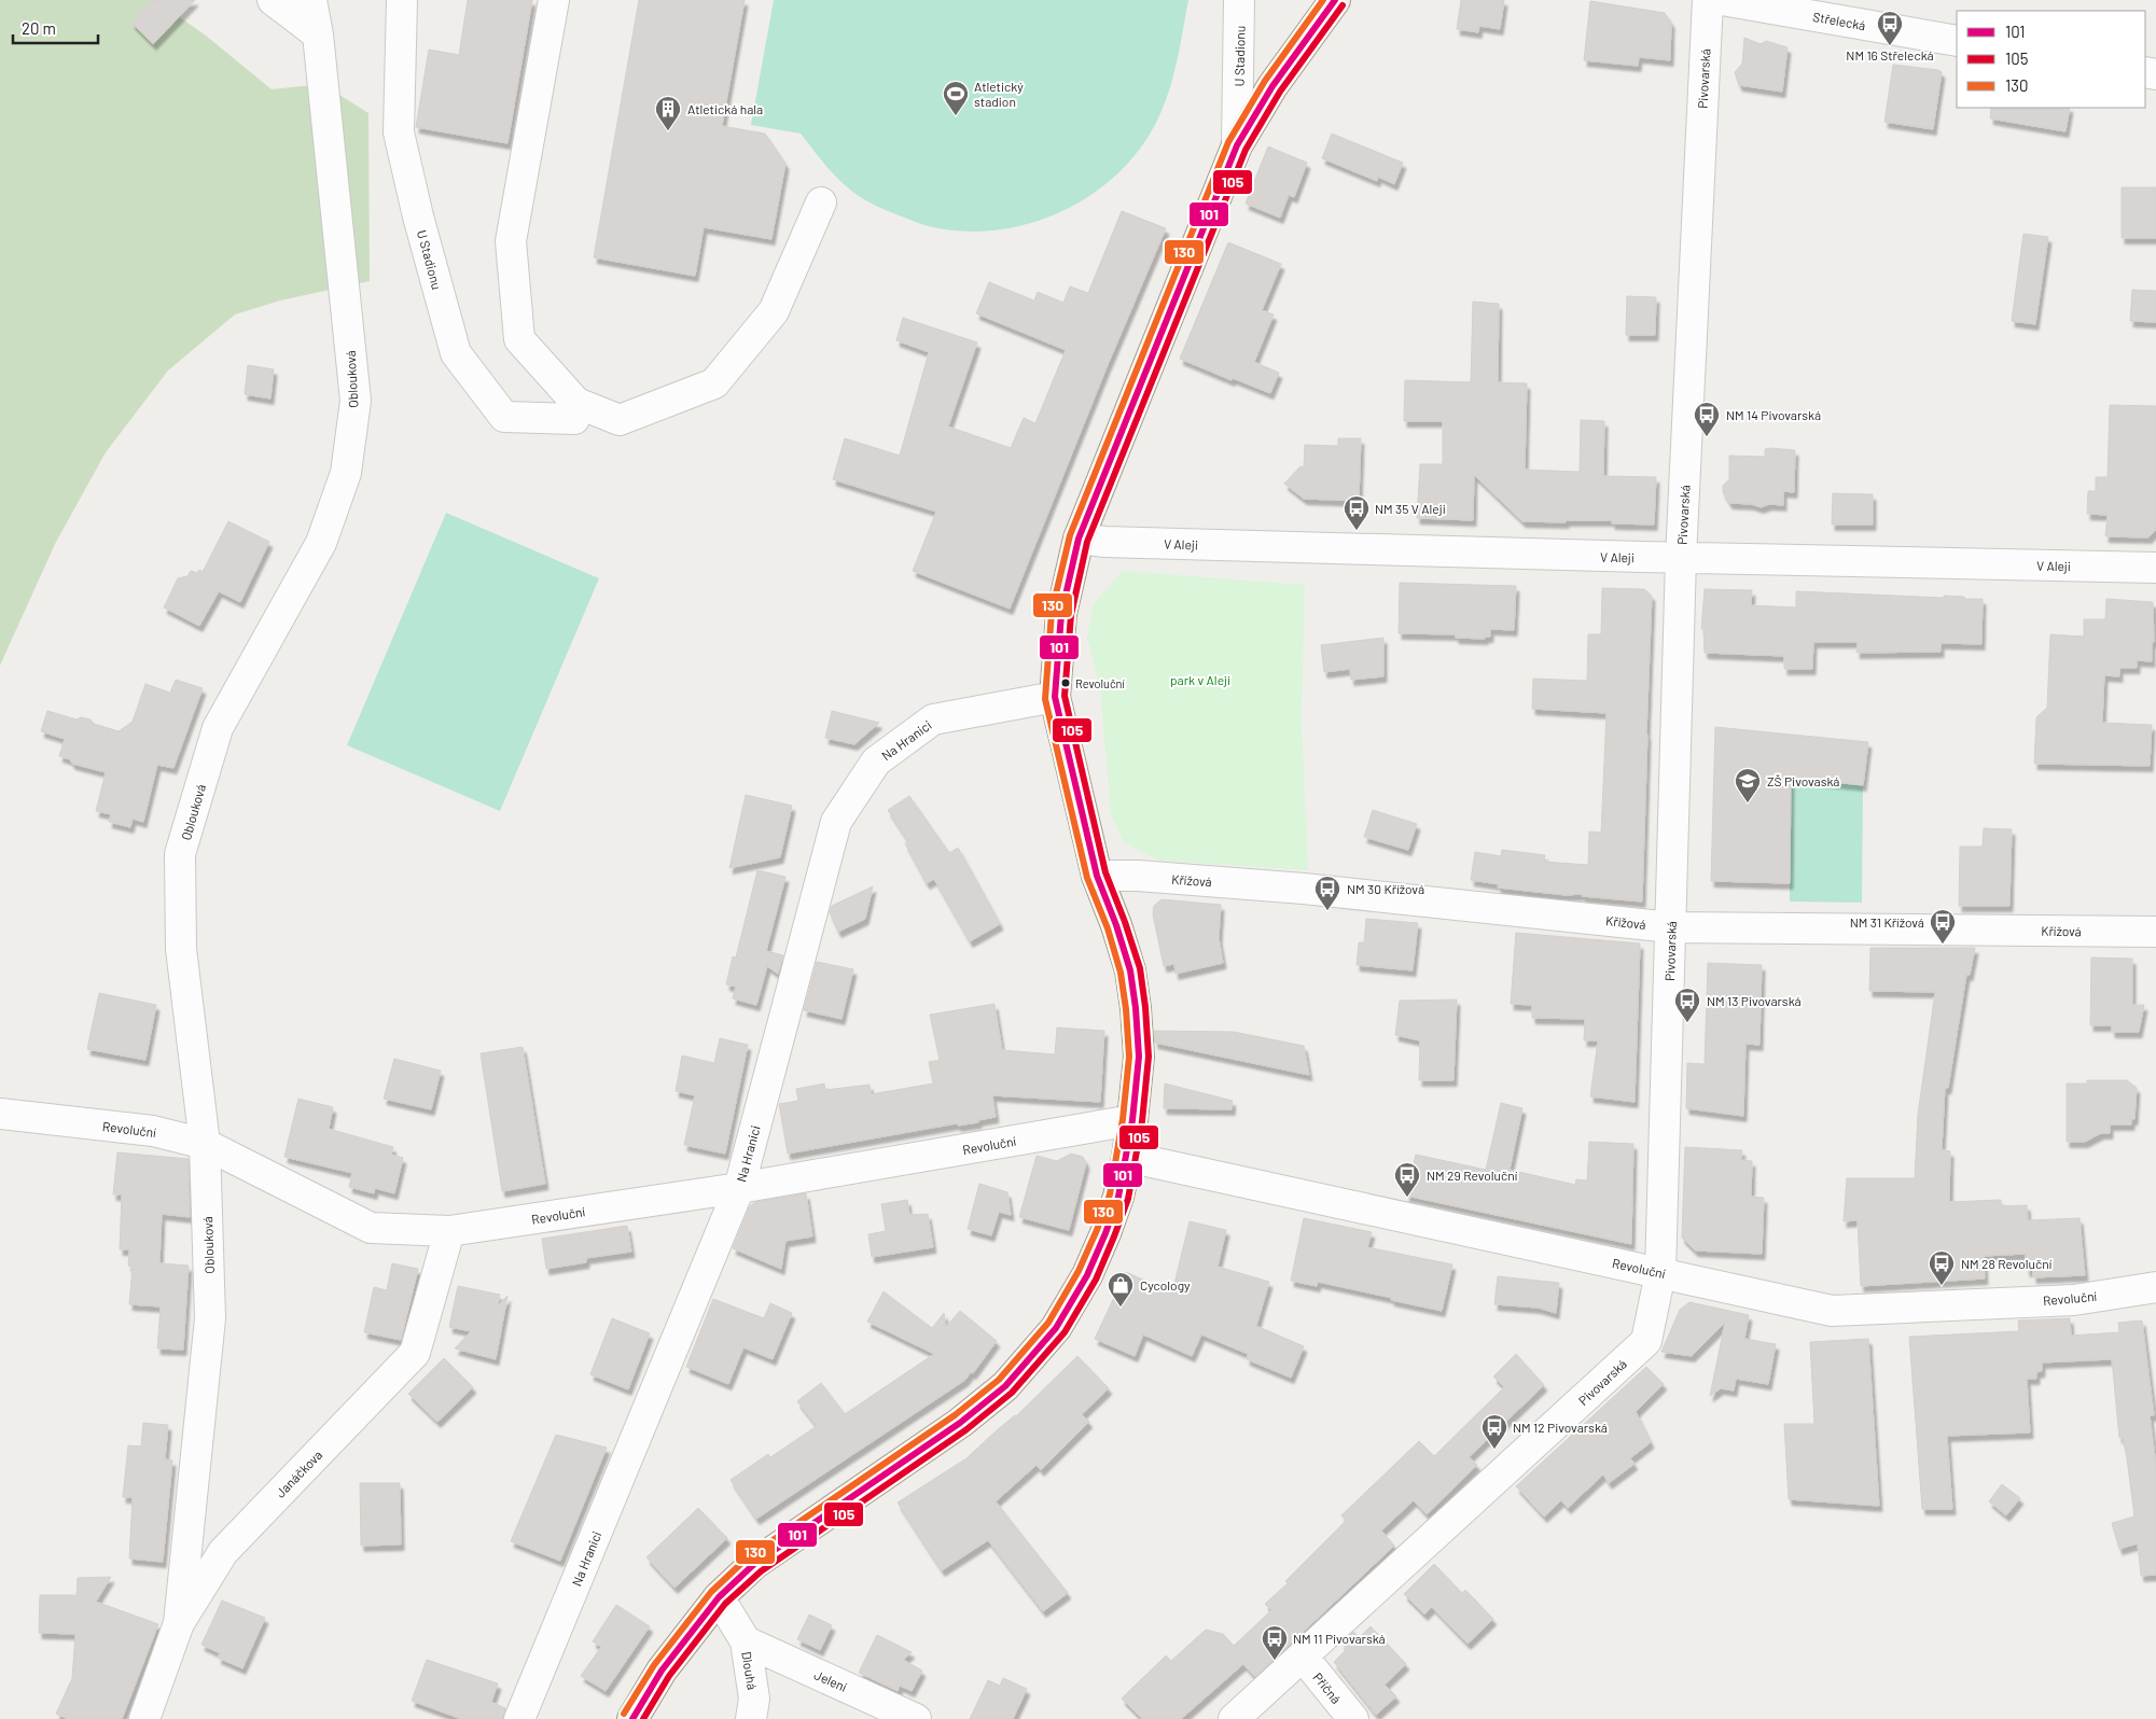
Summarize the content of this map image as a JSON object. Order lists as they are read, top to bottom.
{
  "streets": {
    "street": [
      "Střelecká",
      "U Stadionu",
      "Pivovarská",
      "Oblouková",
      "V Aleji",
      "Na Hranici",
      "Křížová",
      "Revoluční",
      "Janáčkova",
      "Dlouhá",
      "Jelení",
      "Příčná"
    ]
  },
  "crossings": [
    ["Pivovarská", "V Aleji"],
    ["Pivovarská", "Křížová"],
    ["Pivovarská", "Revoluční"],
    ["Pivovarská", "Příčná"],
    ["Oblouková", "Revoluční"],
    ["Oblouková", "Janáčkova"],
    ["Na Hranici", "Revoluční"],
    ["Revoluční", "Janáčkova"],
    ["Dlouhá", "Jelení"]
  ],
  "parks": ["park v Aleji"],
  "places": {
    "bus stop": [
      "NM 16 Střelecká",
      "NM 14 Pivovarská",
      "NM 35 V Aleji",
      "NM 30 Křížová",
      "NM 31 Křížová",
      "NM 13 Pivovarská",
      "NM 29 Revoluční",
      "NM 28 Revoluční",
      "NM 12 Pivovarská",
      "NM 11 Pivovarská"
    ],
    "sports": ["Atletický stadion"],
    "building": ["Atletická hala"],
    "other": ["Revoluční"],
    "school or university": ["ZŠ Pivovaská"],
    "shop": ["Cycology"]
  },
  "lines": ["transit line 101", "transit line 130", "transit line 105"],
  "legend": ["101", "105", "130"],
  "scale_bar": "20 m"
}
